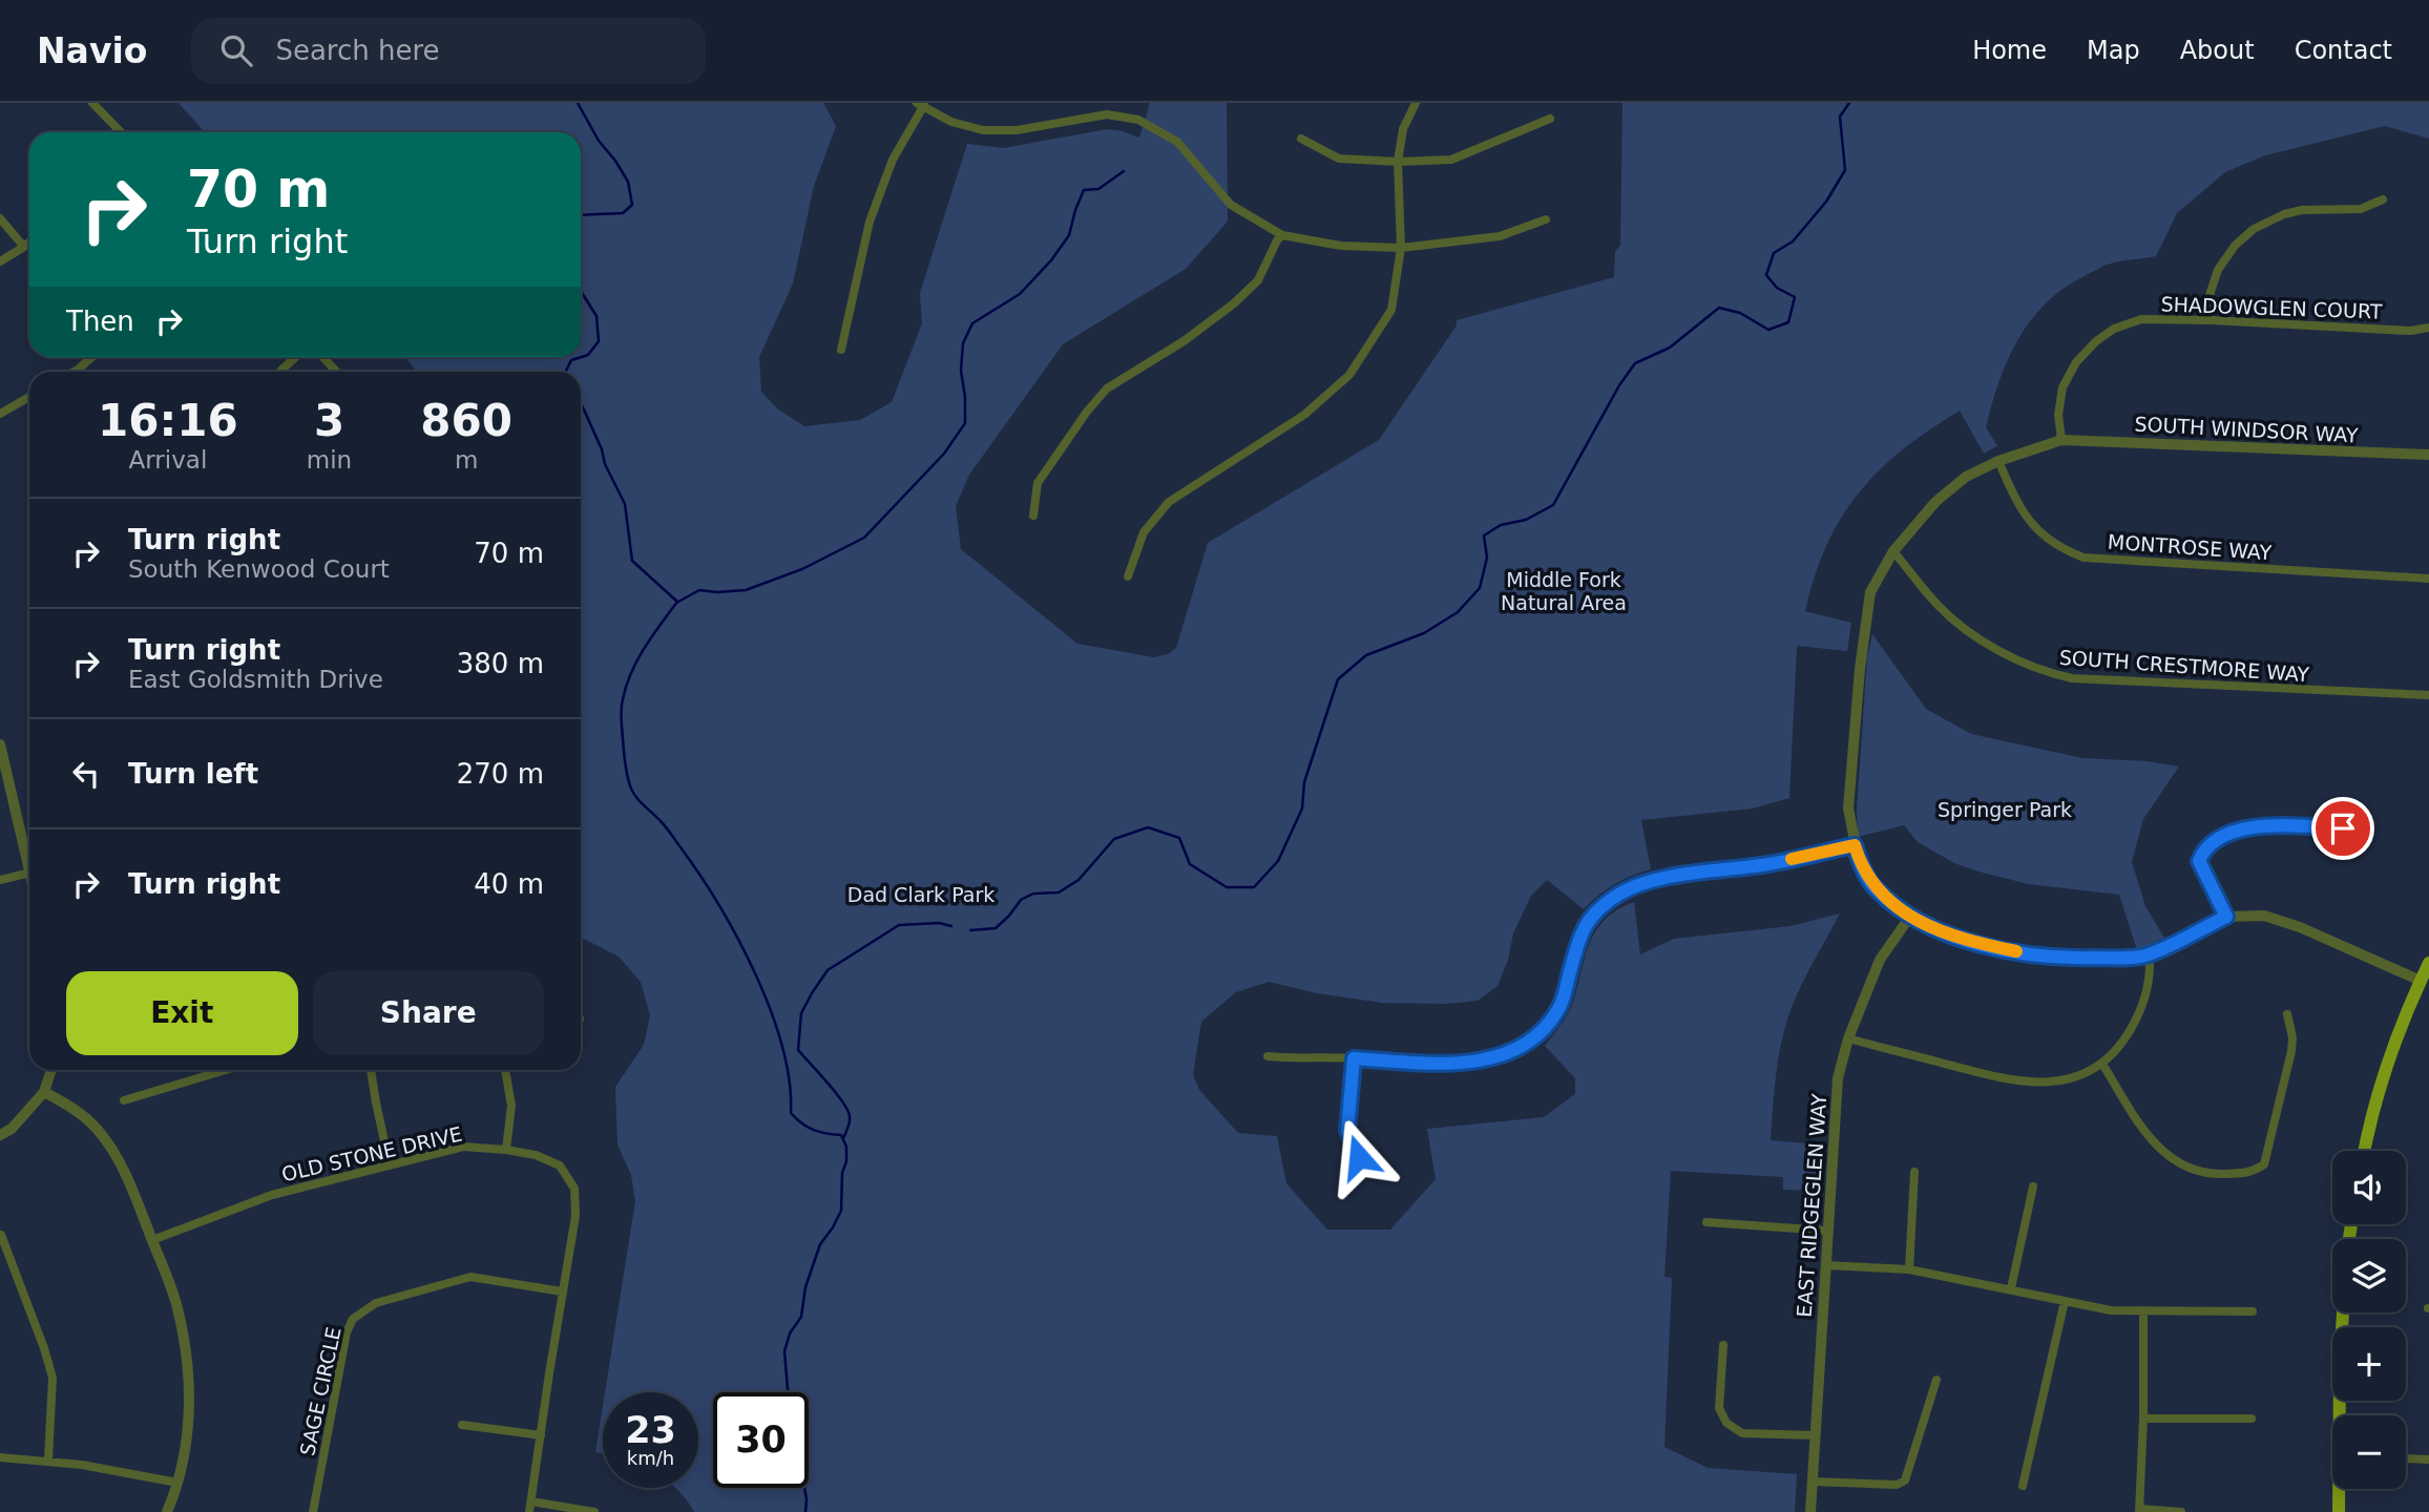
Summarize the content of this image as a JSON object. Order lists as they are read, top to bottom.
{
  "streets": {
    "street": [
      "SHADOWGLEN COURT",
      "SOUTH WINDSOR WAY",
      "MONTROSE WAY",
      "SOUTH CRESTMORE WAY",
      "OLD STONE DRIVE",
      "EAST RIDGEGLEN WAY",
      "SAGE CIRCLE"
    ]
  },
  "crossings": [
    ["SHADOWGLEN COURT", "SOUTH WINDSOR WAY"],
    ["OLD STONE DRIVE", "SAGE CIRCLE"]
  ],
  "parks": ["Middle Fork Natural Area", "Springer Park", "Dad Clark Park"],
  "page": {
    "header": "Navio",
    "search": "Search here",
    "nav": [
      "Home",
      "Map",
      "About",
      "Contact"
    ],
    "turn": ["70 m", "Turn right"],
    "then": "Then",
    "eta": [
      "16:16",
      "Arrival",
      "3",
      "min",
      "860",
      "m"
    ],
    "list": [
      {
        "name": "Turn right",
        "note": "South Kenwood Court",
        "value": "70 m"
      },
      {
        "name": "Turn right",
        "note": "East Goldsmith Drive",
        "value": "380 m"
      },
      {
        "name": "Turn left",
        "value": "270 m"
      },
      {
        "name": "Turn right",
        "value": "40 m"
      }
    ],
    "buttons": ["Exit", "Share"],
    "map_buttons": ["+", "−"],
    "speed": "23 km/h",
    "limit": "30"
  }
}
